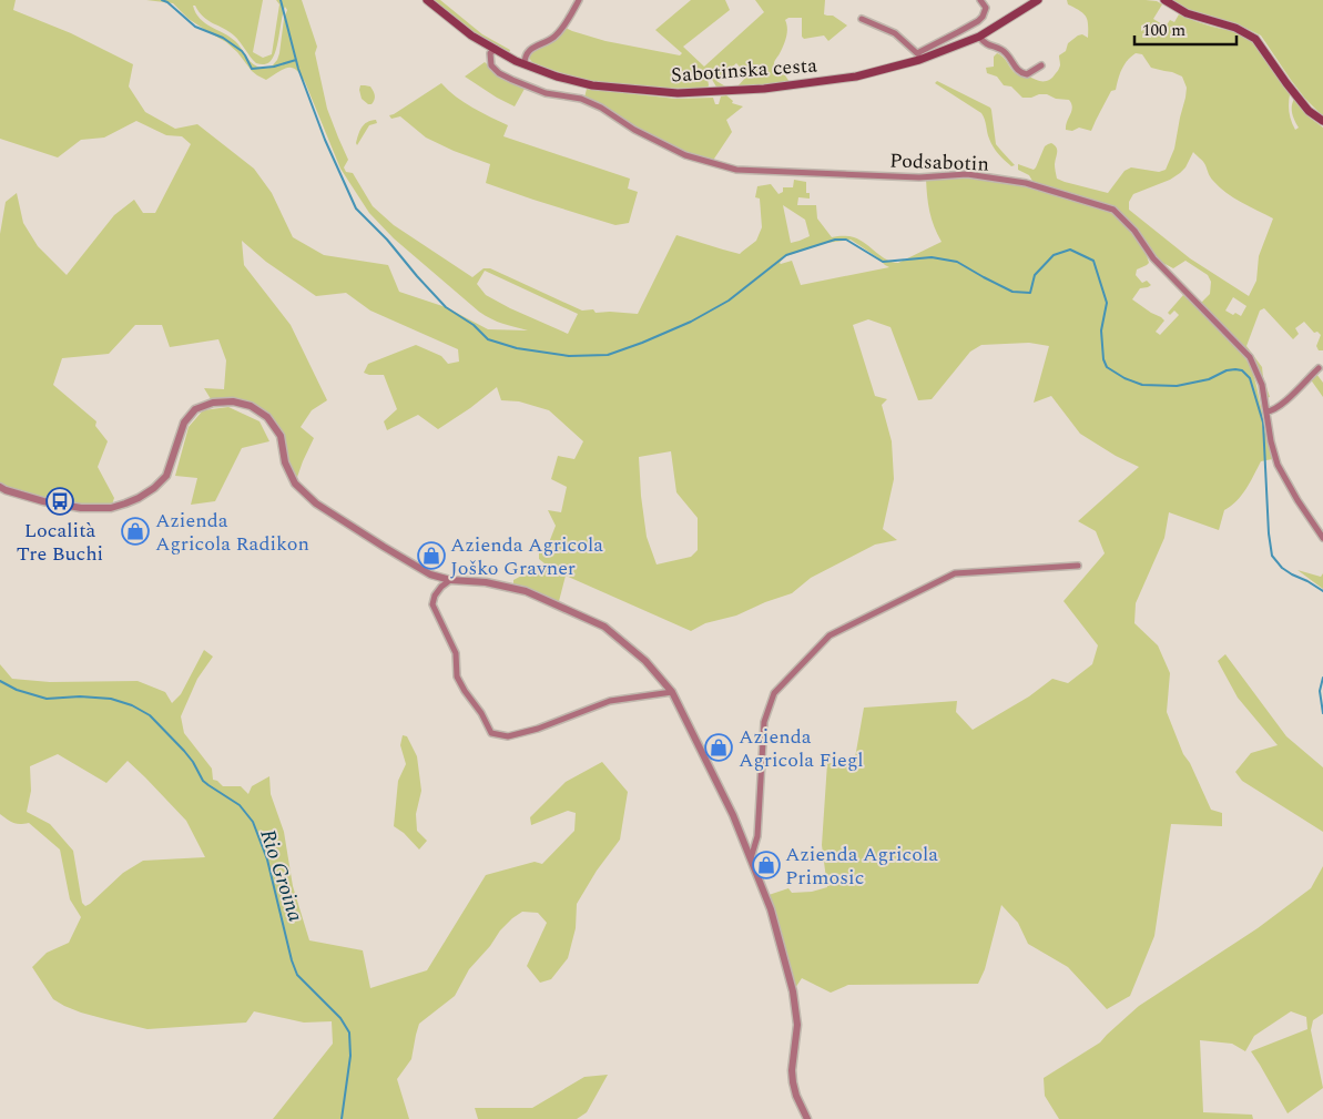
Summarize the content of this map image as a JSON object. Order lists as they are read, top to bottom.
{
  "streets": {
    "main road": ["Sabotinska cesta"],
    "street": ["Podsabotin"]
  },
  "crossings": [
    ["Sabotinska cesta", "Podsabotin"]
  ],
  "water": ["Rio Groina"],
  "places": {
    "bus stop": ["Località Tre Buchi"],
    "shop": [
      "Azienda Agricola Radikon",
      "Azienda Agricola Joško Gravner",
      "Azienda Agricola Fiegl",
      "Azienda Agricola Primosic"
    ]
  },
  "scale_bar": "100 m"
}
